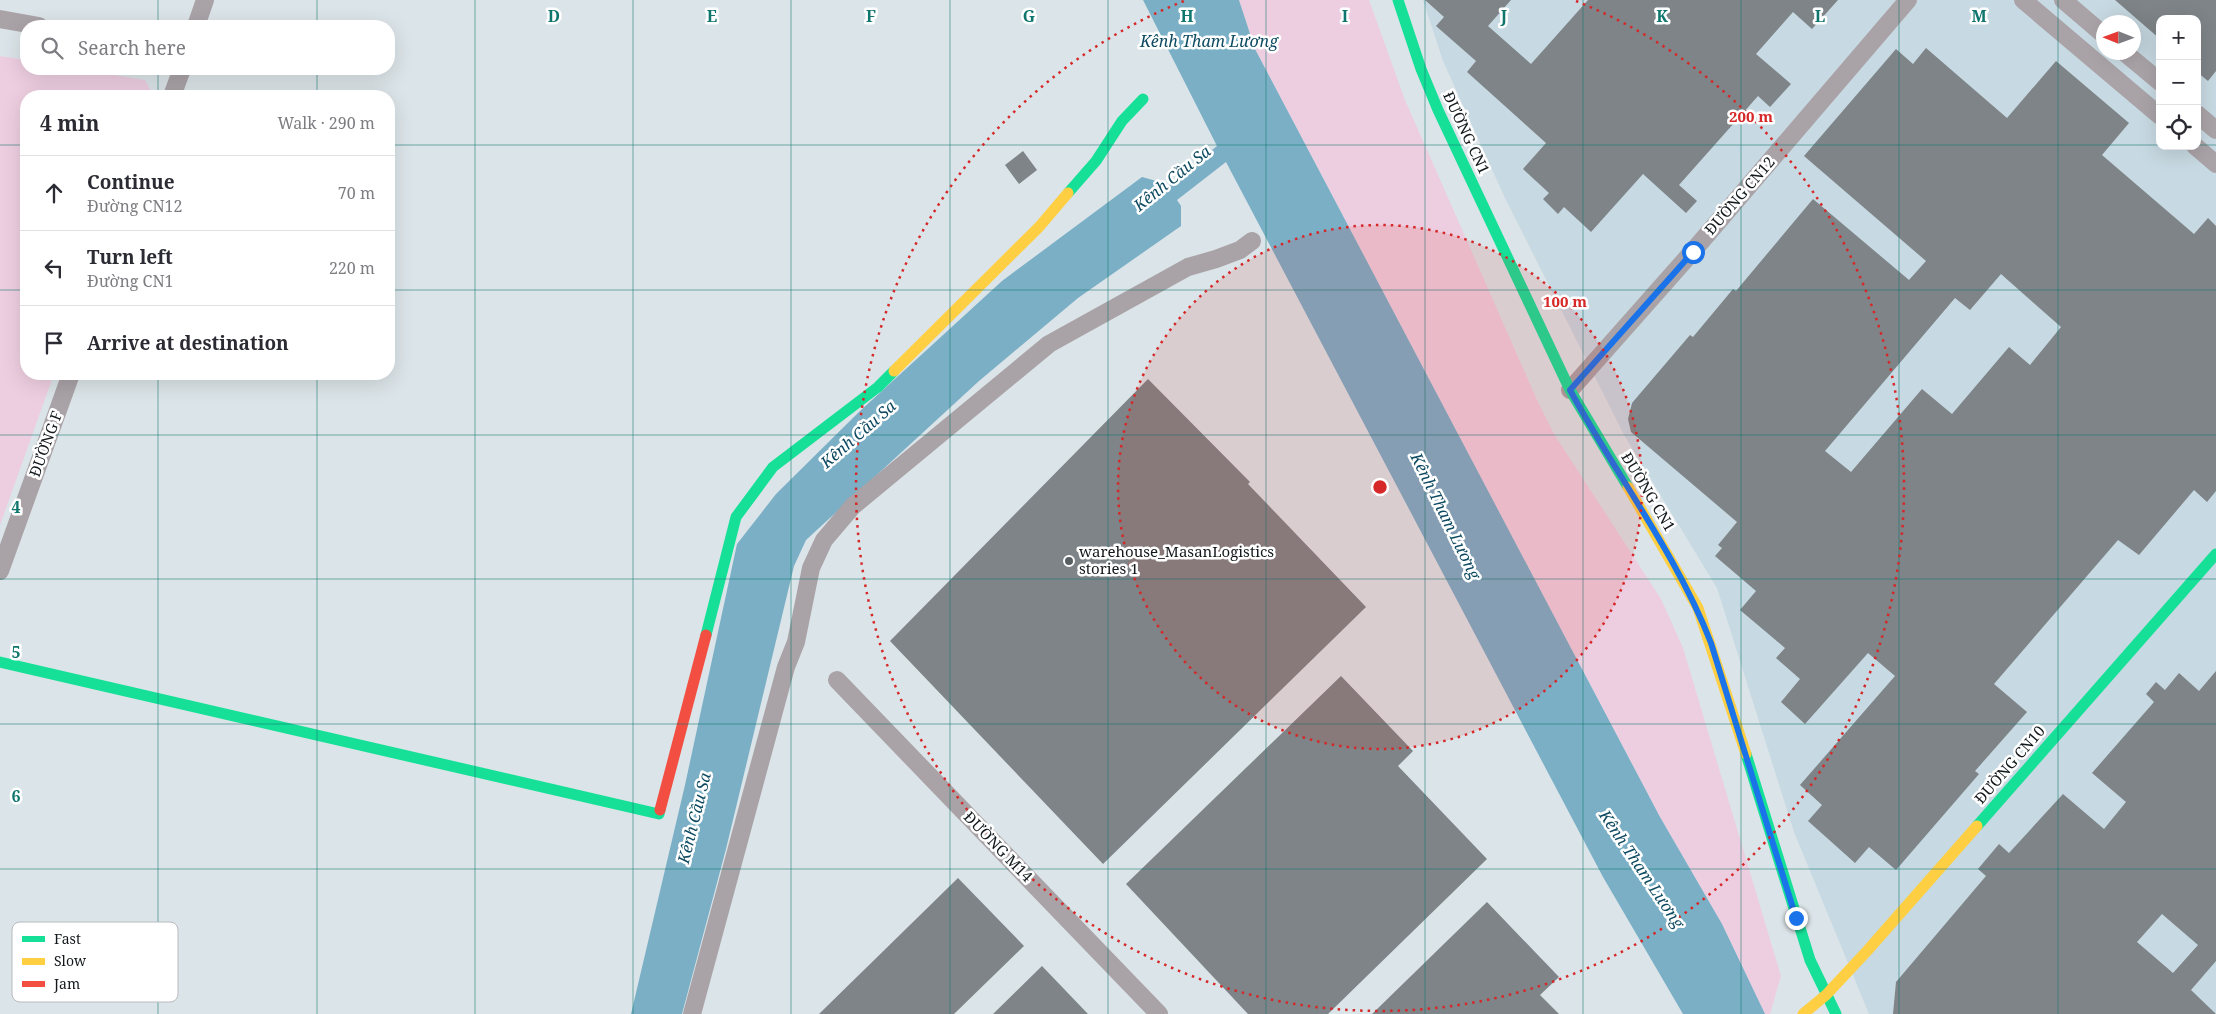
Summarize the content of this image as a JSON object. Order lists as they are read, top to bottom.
{
  "streets": {
    "street": [
      "ĐƯỜNG CN1",
      "ĐƯỜNG CN12",
      "ĐƯỜNG F",
      "ĐƯỜNG CN10",
      "ĐƯỜNG M14"
    ]
  },
  "crossings": [
    ["ĐƯỜNG CN1", "ĐƯỜNG CN12"],
    ["ĐƯỜNG CN1", "ĐƯỜNG CN10"]
  ],
  "water": ["Kênh Tham Lương", "Kênh Cầu Sa"],
  "places": ["warehouse_MasanLogistics stories 1"],
  "legend": ["Fast", "Slow", "Jam"],
  "north": "left",
  "page": {
    "map_buttons": ["+", "−"],
    "search": "Search here",
    "heading": ["4 min", "Walk · 290 m"],
    "list": [
      ["Continue", "Đường CN12", "70 m"],
      ["Turn left", "Đường CN1", "220 m"],
      "Arrive at destination"
    ]
  },
  "grid": {
    "columns": [
      "D",
      "E",
      "F",
      "G",
      "H",
      "I",
      "J",
      "K",
      "L",
      "M"
    ],
    "rows": ["4", "5", "6"]
  },
  "rings": ["200 m", "100 m"]
}
